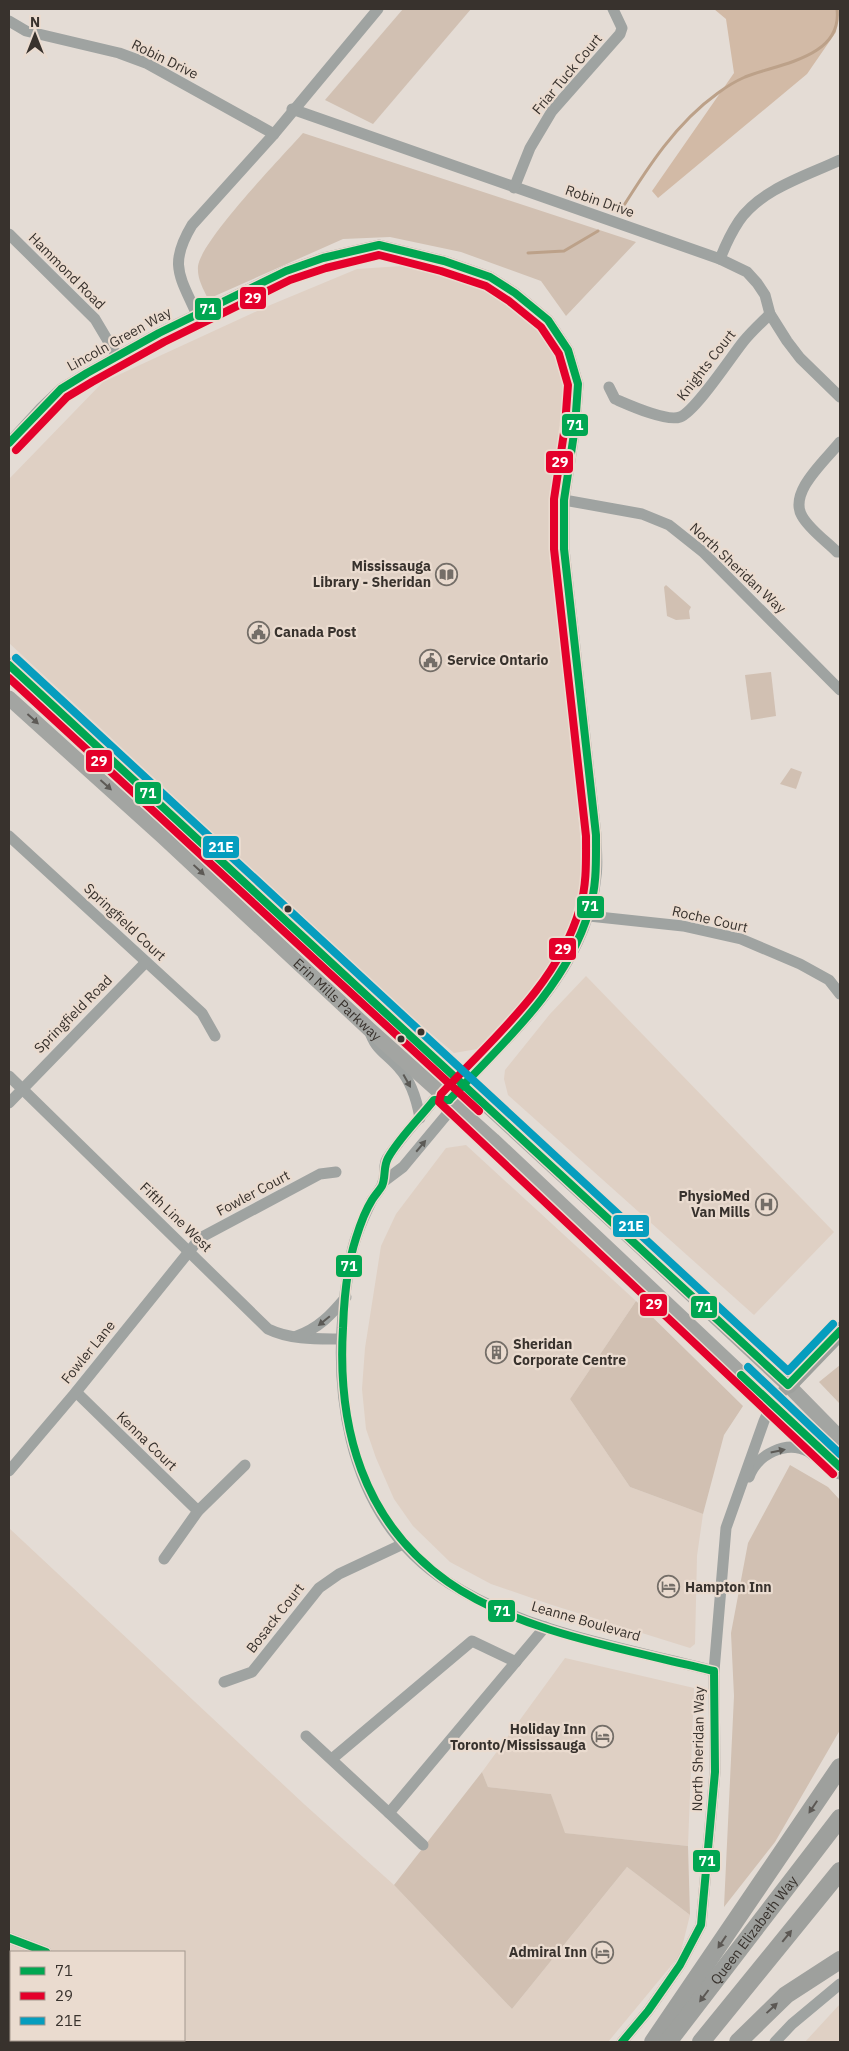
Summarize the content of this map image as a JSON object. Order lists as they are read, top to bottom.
{
  "streets": {
    "highway": ["Queen Elizabeth Way"],
    "main road": ["Erin Mills Parkway"],
    "street": [
      "Robin Drive",
      "Friar Tuck Court",
      "Hammond Road",
      "Lincoln Green Way",
      "Knights Court",
      "North Sheridan Way",
      "Roche Court",
      "Springfield Court",
      "Springfield Road",
      "Fowler Court",
      "Fifth Line West",
      "Fowler Lane",
      "Kenna Court",
      "Bosack Court",
      "Leanne Boulevard"
    ]
  },
  "crossings": [
    ["Robin Drive", "Friar Tuck Court"],
    ["Robin Drive", "Knights Court"],
    ["Hammond Road", "Lincoln Green Way"],
    ["Lincoln Green Way", "North Sheridan Way"],
    ["Lincoln Green Way", "Roche Court"],
    ["Lincoln Green Way", "Erin Mills Parkway"],
    ["Lincoln Green Way", "Leanne Boulevard"],
    ["North Sheridan Way", "Erin Mills Parkway"],
    ["North Sheridan Way", "Leanne Boulevard"],
    ["Springfield Court", "Springfield Road"],
    ["Erin Mills Parkway", "Leanne Boulevard"],
    ["Springfield Road", "Fifth Line West"],
    ["Fowler Court", "Fifth Line West"],
    ["Fowler Court", "Fowler Lane"],
    ["Fifth Line West", "Fowler Lane"],
    ["Fifth Line West", "Leanne Boulevard"],
    ["Fowler Lane", "Kenna Court"],
    ["Bosack Court", "Leanne Boulevard"]
  ],
  "places": {
    "library": ["Mississauga Library - Sheridan"],
    "public building": ["Canada Post", "Service Ontario"],
    "hospital": ["PhysioMed Van Mills"],
    "building": ["Sheridan Corporate Centre"],
    "hotel": ["Hampton Inn", "Holiday Inn Toronto/Mississauga", "Admiral Inn"]
  },
  "lines": ["transit line 71", "transit line 29", "transit line 21E"],
  "legend": ["71", "29", "21E"],
  "north": "top"
}
